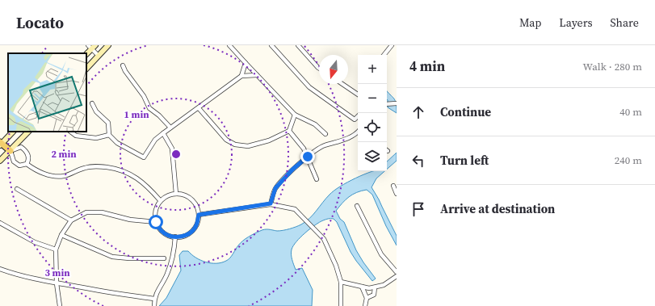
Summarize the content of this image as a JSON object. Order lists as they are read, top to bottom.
{
  "north": "bottom",
  "page": {
    "header": "Locato",
    "nav": ["Map", "Layers", "Share"],
    "heading": ["4 min", "Walk · 280 m"],
    "map_buttons": ["+", "−"],
    "list": [
      ["Continue", "40 m"],
      ["Turn left", "240 m"],
      "Arrive at destination"
    ]
  },
  "rings": ["1 min", "2 min", "3 min"]
}
